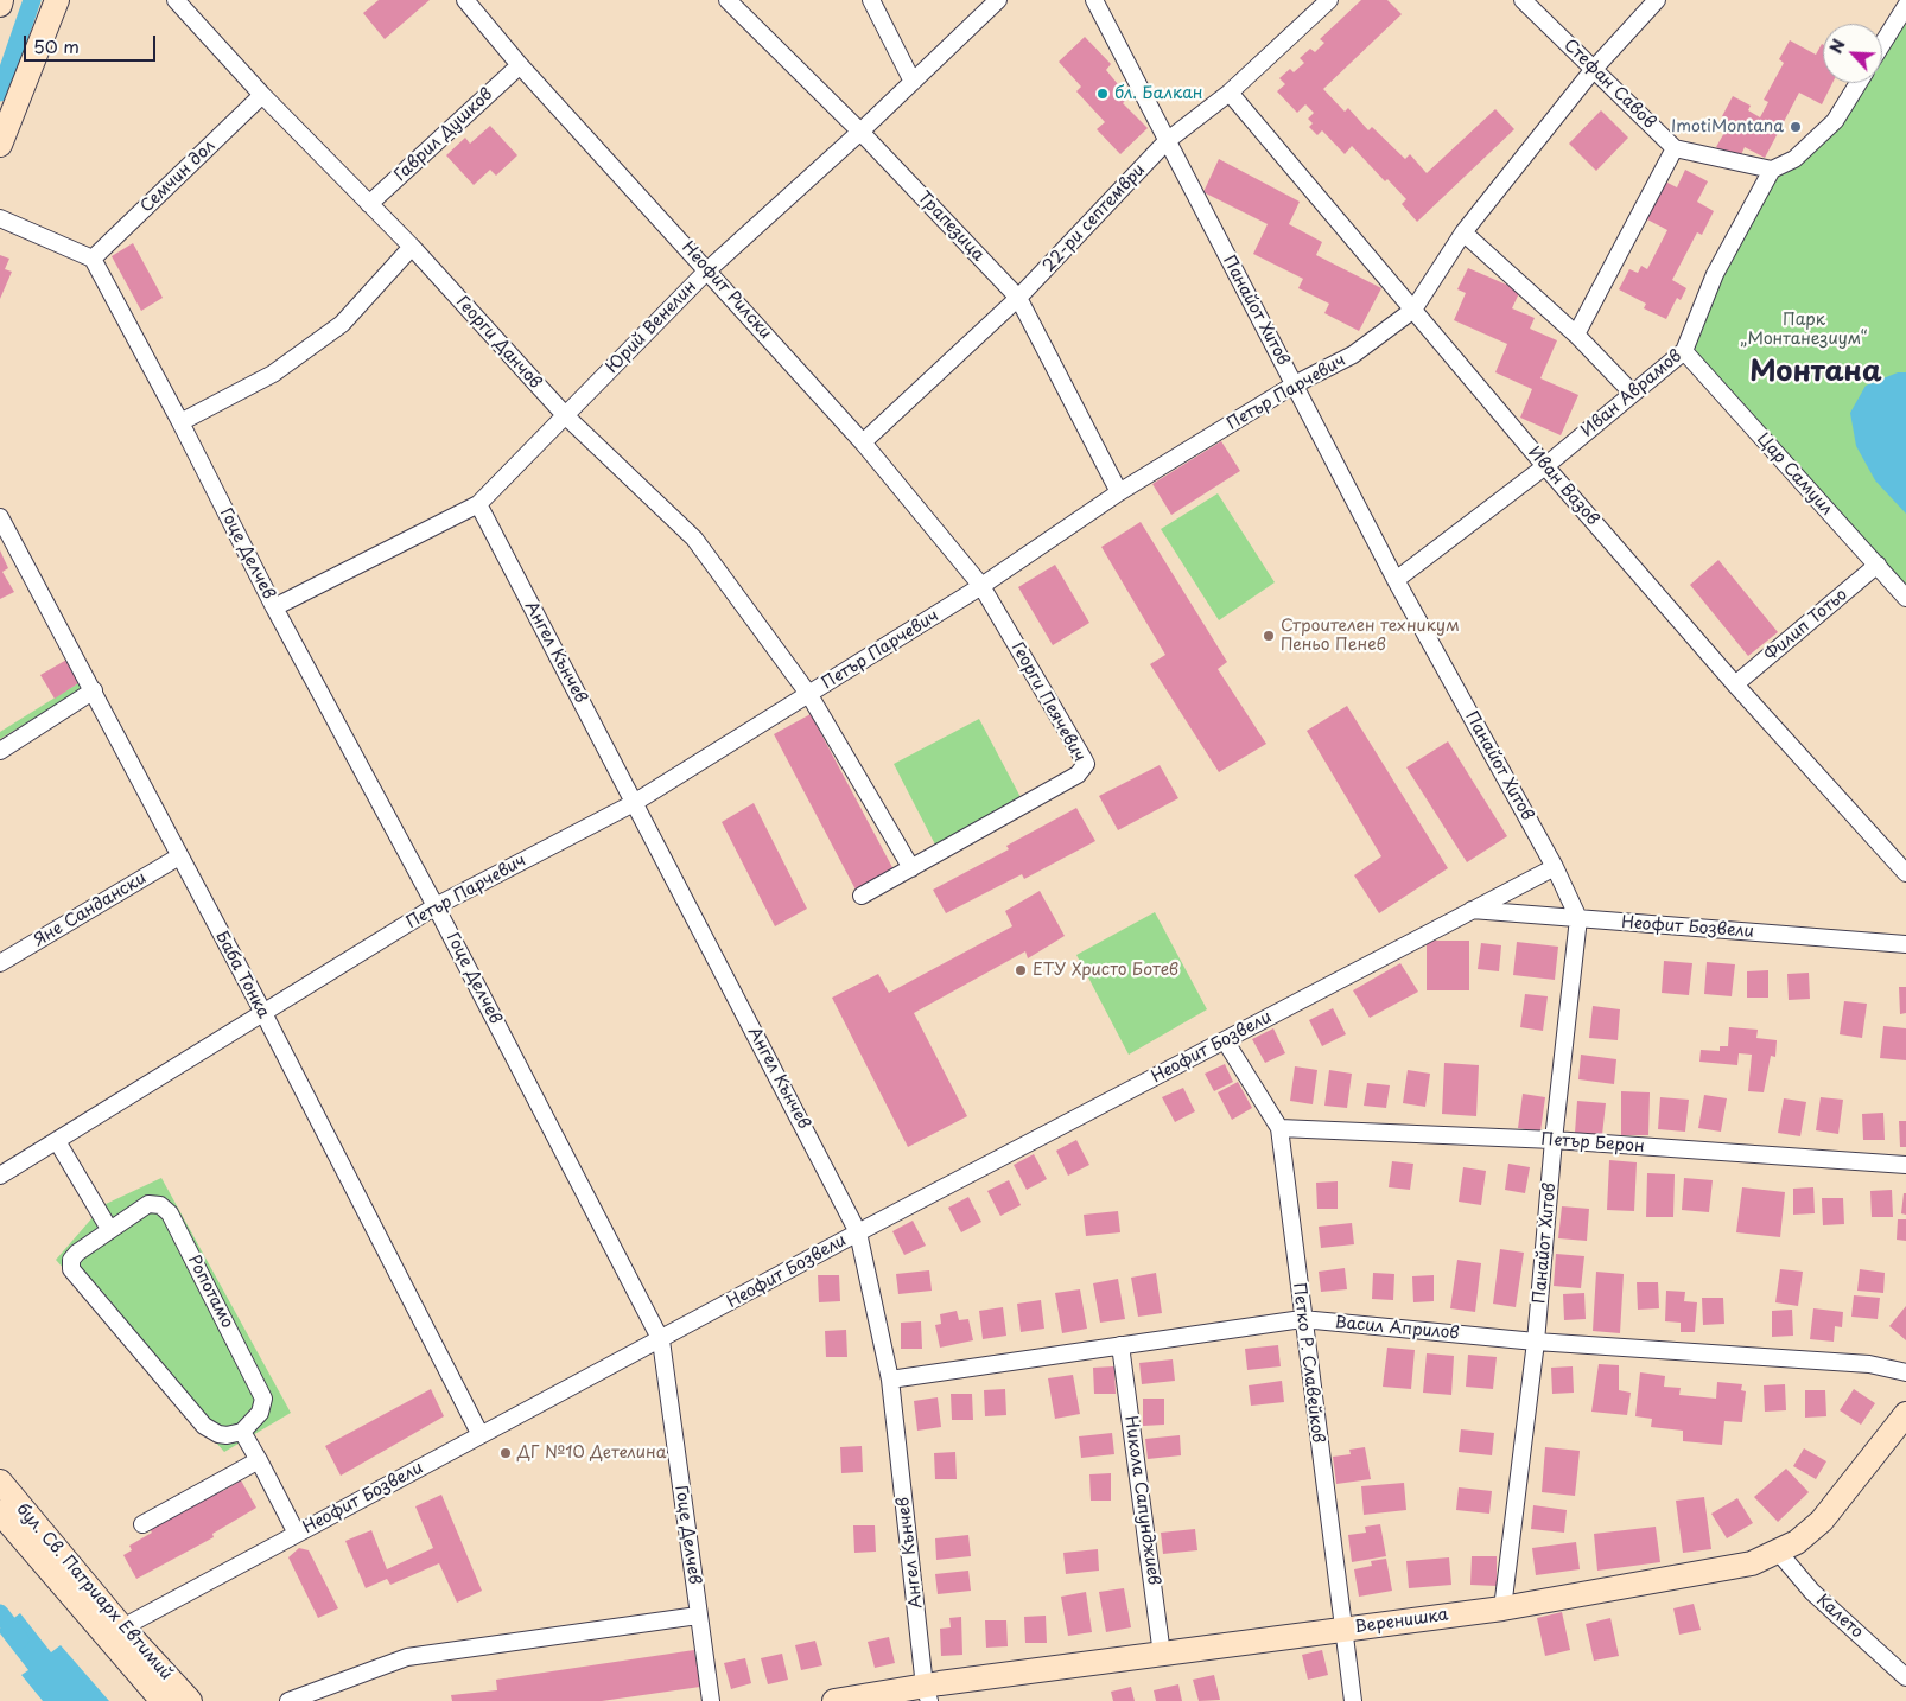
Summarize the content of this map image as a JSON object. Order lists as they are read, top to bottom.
{
  "streets": {
    "main road": ["бул. Св. Патриарх Евтимий", "Веренишка"],
    "street": [
      "Стефан Савов",
      "Гаврил Душков",
      "Семчин дол",
      "22-ри септември",
      "Трапезица",
      "Неофит Рилски",
      "Панайот Хитов",
      "Юрий Венелин",
      "Георги Данчов",
      "Петър Парчевич",
      "Иван Аврамов",
      "Цар Самуил",
      "Иван Вазов",
      "Гоце Делчев",
      "Филип Тотьо",
      "Ангел Кънчев",
      "Георги Пеячевич",
      "Яне Сандански",
      "Неофит Бозвели",
      "Баба Тонка",
      "Петър Берон",
      "Ропотамо",
      "Васил Априлов",
      "Петко Р. Славейков",
      "Никола Сапунджиев",
      "Калето"
    ]
  },
  "crossings": [
    ["Стефан Савов", "Петър Парчевич"],
    ["Гаврил Душков", "Неофит Рилски"],
    ["Гаврил Душков", "Георги Данчов"],
    ["Семчин дол", "Георги Данчов"],
    ["Семчин дол", "Гоце Делчев"],
    ["22-ри септември", "Трапезица"],
    ["22-ри септември", "Неофит Рилски"],
    ["22-ри септември", "Панайот Хитов"],
    ["22-ри септември", "Иван Вазов"],
    ["Трапезица", "Юрий Венелин"],
    ["Трапезица", "Петър Парчевич"],
    ["Неофит Рилски", "Юрий Венелин"],
    ["Неофит Рилски", "Петър Парчевич"],
    ["Неофит Рилски", "Георги Пеячевич"],
    ["Панайот Хитов", "Петър Парчевич"],
    ["Панайот Хитов", "Иван Аврамов"],
    ["Панайот Хитов", "Неофит Бозвели"],
    ["Панайот Хитов", "Петър Берон"],
    ["Панайот Хитов", "Васил Априлов"],
    ["Панайот Хитов", "Веренишка"],
    ["Юрий Венелин", "Георги Данчов"],
    ["Юрий Венелин", "Гоце Делчев"],
    ["Юрий Венелин", "Ангел Кънчев"],
    ["Георги Данчов", "Петър Парчевич"],
    ["Петър Парчевич", "Иван Вазов"],
    ["Петър Парчевич", "Гоце Делчев"],
    ["Петър Парчевич", "Ангел Кънчев"],
    ["Петър Парчевич", "Георги Пеячевич"],
    ["Петър Парчевич", "Баба Тонка"],
    ["Иван Аврамов", "Цар Самуил"],
    ["Иван Аврамов", "Иван Вазов"],
    ["Цар Самуил", "Филип Тотьо"],
    ["Иван Вазов", "Филип Тотьо"],
    ["Гоце Делчев", "Неофит Бозвели"],
    ["Ангел Кънчев", "Неофит Бозвели"],
    ["Ангел Кънчев", "Васил Априлов"],
    ["Ангел Кънчев", "Веренишка"],
    ["Яне Сандански", "Баба Тонка"],
    ["Неофит Бозвели", "Баба Тонка"],
    ["Неофит Бозвели", "Петко Р. Славейков"],
    ["Неофит Бозвели", "бул. Св. Патриарх Евтимий"],
    ["Петър Берон", "Петко Р. Славейков"],
    ["Васил Априлов", "Петко Р. Славейков"],
    ["Васил Априлов", "Никола Сапунджиев"],
    ["Петко Р. Славейков", "Веренишка"],
    ["Никола Сапунджиев", "Веренишка"],
    ["Калето", "Веренишка"]
  ],
  "districts": ["Монтана"],
  "parks": ["Парк „Монтанезиум“"],
  "places": [
    "бл. Балкан",
    "ImotiMontana",
    "Строителен техникум Пеньо Пенев",
    "ЕТУ Христо Ботев",
    "ДГ №10 Детелина"
  ],
  "scale_bar": "50 m",
  "north": "top left"
}
